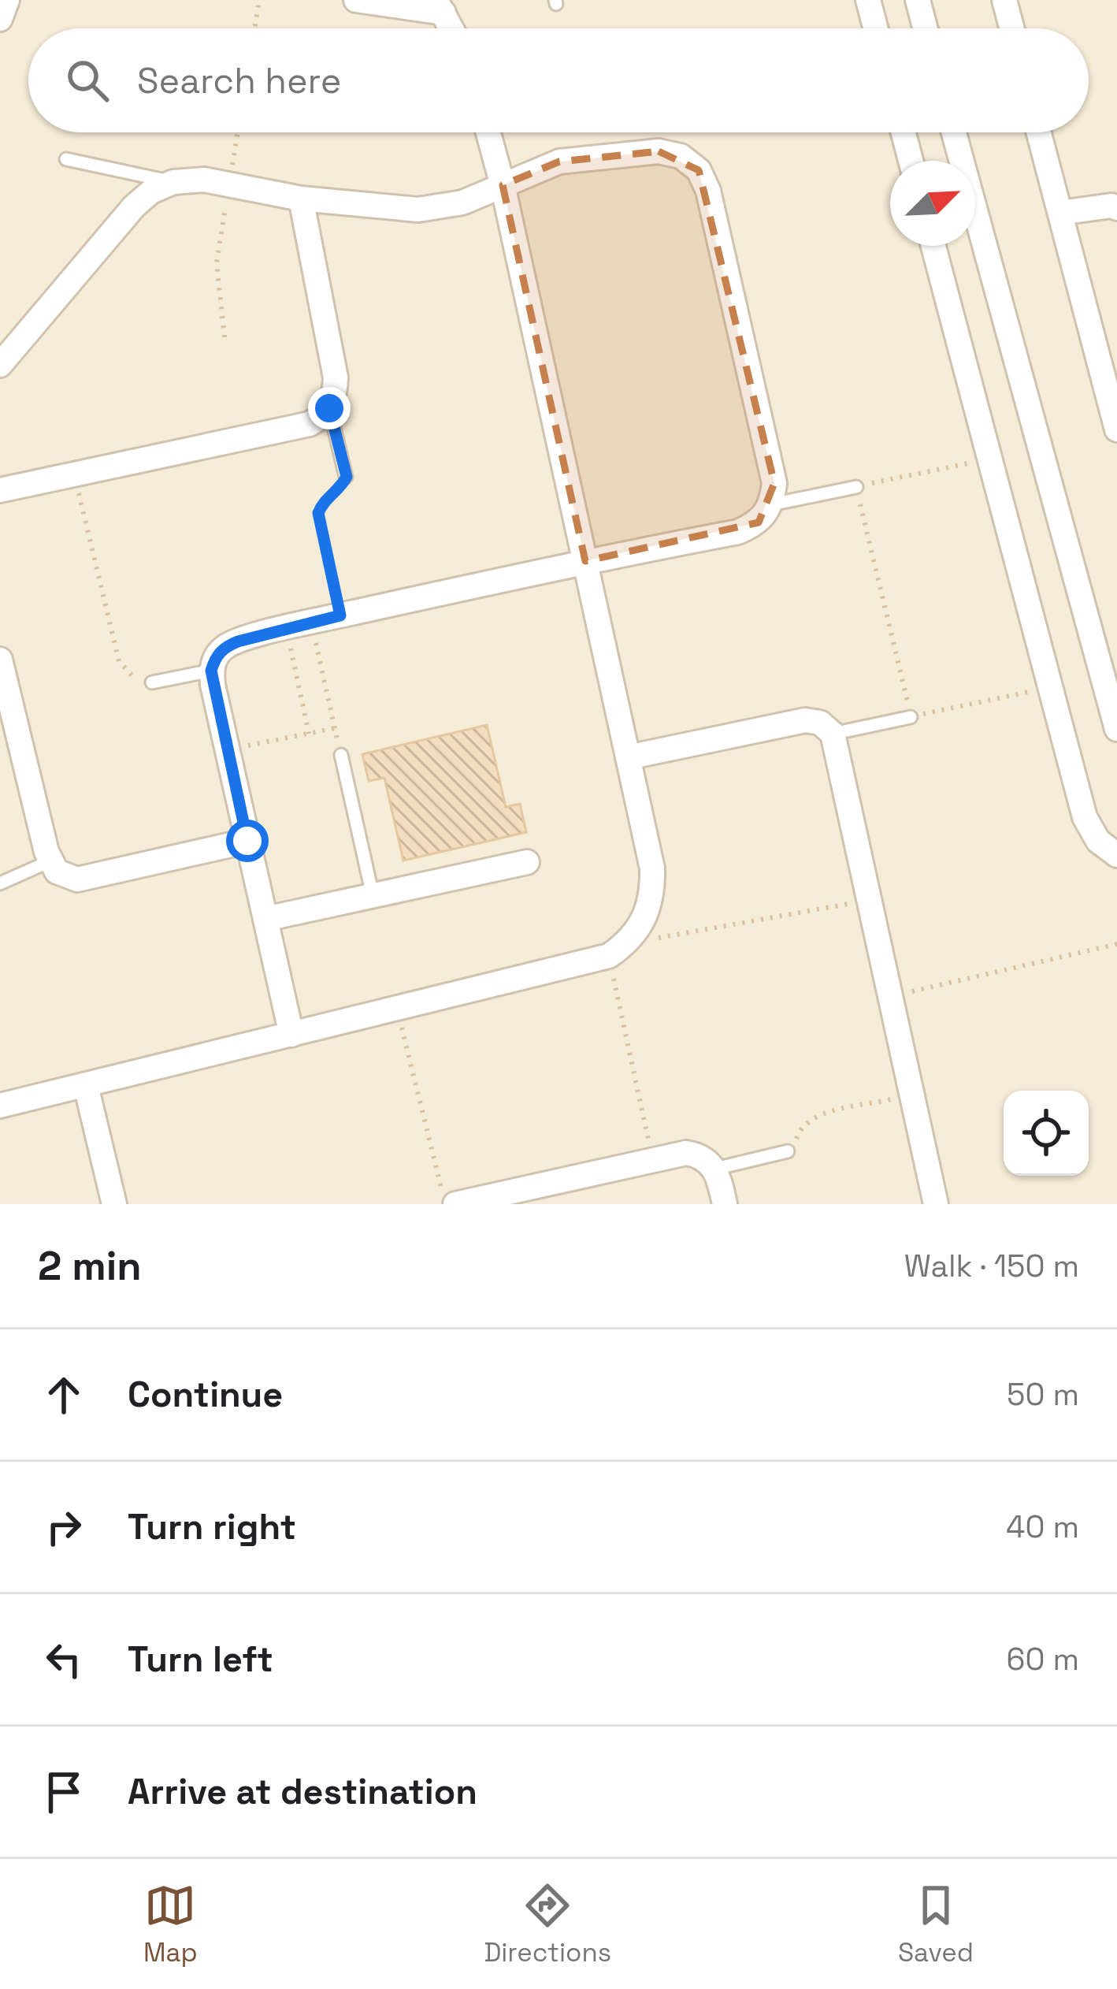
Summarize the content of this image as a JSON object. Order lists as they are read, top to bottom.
{
  "north": "top right",
  "page": {
    "search": "Search here",
    "heading": ["2 min", "Walk · 150 m"],
    "list": [
      ["Continue", "50 m"],
      ["Turn right", "40 m"],
      ["Turn left", "60 m"],
      "Arrive at destination"
    ],
    "nav": ["Map", "Directions", "Saved"]
  }
}
